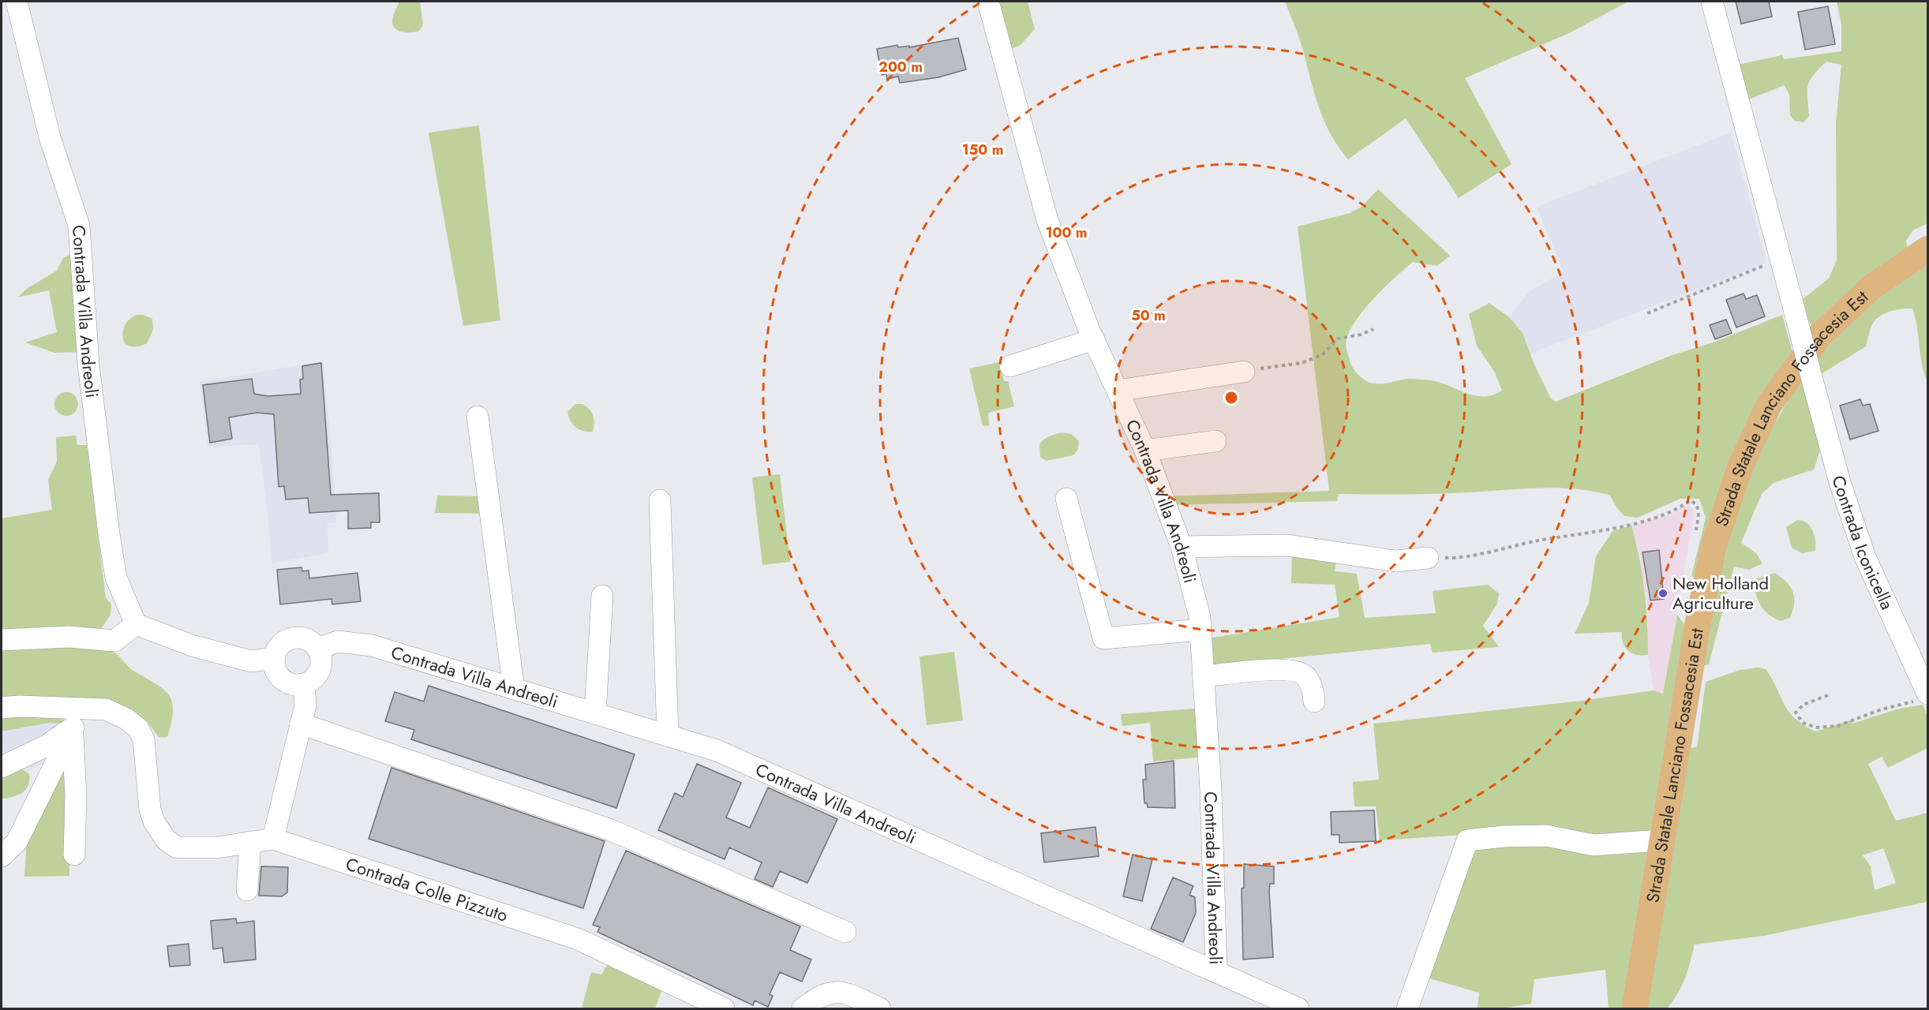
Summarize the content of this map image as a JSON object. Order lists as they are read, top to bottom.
{
  "streets": {
    "main road": ["Strada Statale Lanciano Fossacesia Est"],
    "street": ["Contrada Villa Andreoli", "Contrada Iconicella", "Contrada Colle Pizzuto"]
  },
  "places": ["New Holland Agriculture"],
  "rings": [
    "200 m",
    "150 m",
    "100 m",
    "50 m"
  ]
}
